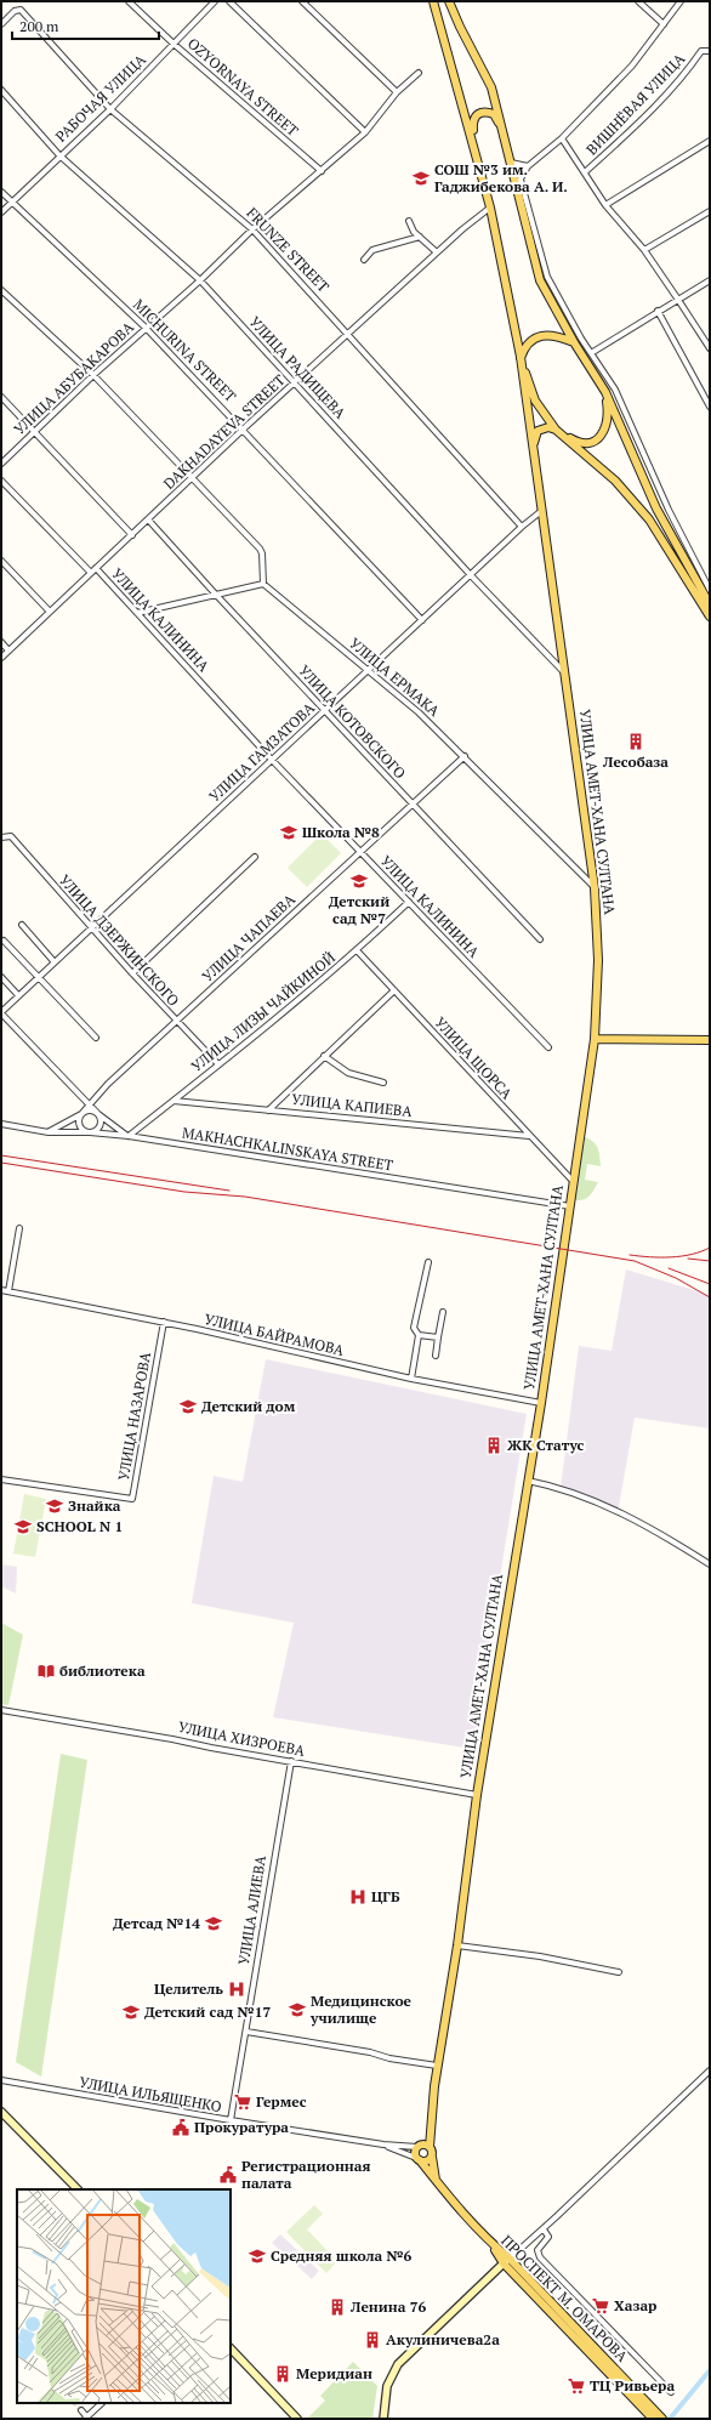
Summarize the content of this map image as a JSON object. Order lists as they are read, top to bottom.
{
  "streets": {
    "main road": ["УЛИЦА АМЕТ-ХАНА СУЛТАНА", "ПРОСПЕКТ М. ОМАРОВА"],
    "street": [
      "OZYORNAYA STREET",
      "РАБОЧАЯ УЛИЦА",
      "ВИШНЁВАЯ УЛИЦА",
      "FRUNZE STREET",
      "MICHURINA STREET",
      "УЛИЦА РАДИЩЕВА",
      "УЛИЦА АБУБАКАРОВА",
      "DAKHADAYEVA STREET",
      "УЛИЦА КАЛИНИНА",
      "УЛИЦА ЕРМАКА",
      "УЛИЦА КОТОВСКОГО",
      "УЛИЦА ГАМЗАТОВА",
      "УЛИЦА ЧАПАЕВА",
      "УЛИЦА ДЗЕРЖИНСКОГО",
      "УЛИЦА ЛИЗЫ ЧАЙКИНОЙ",
      "УЛИЦА ЩОРСА",
      "УЛИЦА КАПИЕВА",
      "MAKHACHKALINSKAYA STREET",
      "УЛИЦА БАЙРАМОВА",
      "УЛИЦА НАЗАРОВА",
      "УЛИЦА ХИЗРОЕВА",
      "УЛИЦА АЛИЕВА",
      "УЛИЦА ИЛЬЯЩЕНКО"
    ]
  },
  "crossings": [
    ["OZYORNAYA STREET", "РАБОЧАЯ УЛИЦА"],
    ["OZYORNAYA STREET", "УЛИЦА АБУБАКАРОВА"],
    ["РАБОЧАЯ УЛИЦА", "FRUNZE STREET"],
    ["РАБОЧАЯ УЛИЦА", "MICHURINA STREET"],
    ["РАБОЧАЯ УЛИЦА", "УЛИЦА РАДИЩЕВА"],
    ["FRUNZE STREET", "УЛИЦА АБУБАКАРОВА"],
    ["FRUNZE STREET", "DAKHADAYEVA STREET"],
    ["FRUNZE STREET", "УЛИЦА ГАМЗАТОВА"],
    ["MICHURINA STREET", "УЛИЦА АБУБАКАРОВА"],
    ["MICHURINA STREET", "DAKHADAYEVA STREET"],
    ["MICHURINA STREET", "УЛИЦА ГАМЗАТОВА"],
    ["УЛИЦА РАДИЩЕВА", "УЛИЦА АБУБАКАРОВА"],
    ["УЛИЦА РАДИЩЕВА", "DAKHADAYEVA STREET"],
    ["УЛИЦА РАДИЩЕВА", "УЛИЦА ГАМЗАТОВА"],
    ["УЛИЦА РАДИЩЕВА", "УЛИЦА АМЕТ-ХАНА СУЛТАНА"],
    ["DAKHADAYEVA STREET", "УЛИЦА КАЛИНИНА"],
    ["DAKHADAYEVA STREET", "УЛИЦА КОТОВСКОГО"],
    ["УЛИЦА КАЛИНИНА", "УЛИЦА ГАМЗАТОВА"],
    ["УЛИЦА КАЛИНИНА", "УЛИЦА ЧАПАЕВА"],
    ["УЛИЦА КАЛИНИНА", "УЛИЦА ЛИЗЫ ЧАЙКИНОЙ"],
    ["УЛИЦА ЕРМАКА", "УЛИЦА ГАМЗАТОВА"],
    ["УЛИЦА ЕРМАКА", "УЛИЦА АМЕТ-ХАНА СУЛТАНА"],
    ["УЛИЦА ЕРМАКА", "УЛИЦА ЧАПАЕВА"],
    ["УЛИЦА КОТОВСКОГО", "УЛИЦА ГАМЗАТОВА"],
    ["УЛИЦА КОТОВСКОГО", "УЛИЦА ЧАПАЕВА"],
    ["УЛИЦА ГАМЗАТОВА", "УЛИЦА АМЕТ-ХАНА СУЛТАНА"],
    ["УЛИЦА ГАМЗАТОВА", "УЛИЦА ДЗЕРЖИНСКОГО"],
    ["УЛИЦА АМЕТ-ХАНА СУЛТАНА", "УЛИЦА ЩОРСА"],
    ["УЛИЦА АМЕТ-ХАНА СУЛТАНА", "MAKHACHKALINSKAYA STREET"],
    ["УЛИЦА АМЕТ-ХАНА СУЛТАНА", "УЛИЦА БАЙРАМОВА"],
    ["УЛИЦА АМЕТ-ХАНА СУЛТАНА", "УЛИЦА ХИЗРОЕВА"],
    ["УЛИЦА ЧАПАЕВА", "УЛИЦА ДЗЕРЖИНСКОГО"],
    ["УЛИЦА ЧАПАЕВА", "MAKHACHKALINSKAYA STREET"],
    ["УЛИЦА ДЗЕРЖИНСКОГО", "УЛИЦА ЛИЗЫ ЧАЙКИНОЙ"],
    ["УЛИЦА ЛИЗЫ ЧАЙКИНОЙ", "УЛИЦА ЩОРСА"],
    ["УЛИЦА ЛИЗЫ ЧАЙКИНОЙ", "УЛИЦА КАПИЕВА"],
    ["УЛИЦА ЛИЗЫ ЧАЙКИНОЙ", "MAKHACHKALINSKAYA STREET"],
    ["УЛИЦА ЩОРСА", "УЛИЦА КАПИЕВА"],
    ["УЛИЦА БАЙРАМОВА", "УЛИЦА НАЗАРОВА"],
    ["УЛИЦА ХИЗРОЕВА", "УЛИЦА АЛИЕВА"],
    ["УЛИЦА АЛИЕВА", "УЛИЦА ИЛЬЯЩЕНКО"]
  ],
  "places": {
    "school or university": [
      "СОШ №3 им. Гаджибекова А. И.",
      "Школа №8",
      "Детский сад №7",
      "Детский дом",
      "Знайка",
      "SCHOOL N 1",
      "Детсад №14",
      "Медицинское училище",
      "Детский сад №17",
      "Средняя школа №6"
    ],
    "building": [
      "Лесобаза",
      "ЖК Статус",
      "Ленина 76",
      "Акулиничева2а",
      "Меридиан"
    ],
    "library": ["библиотека"],
    "hospital": ["ЦГБ", "Целитель"],
    "supermarket": ["Гермес", "Хазар", "ТЦ Ривьера"],
    "public building": ["Прокуратура", "Регистрационная палата"]
  },
  "scale_bar": "200 m"
}
